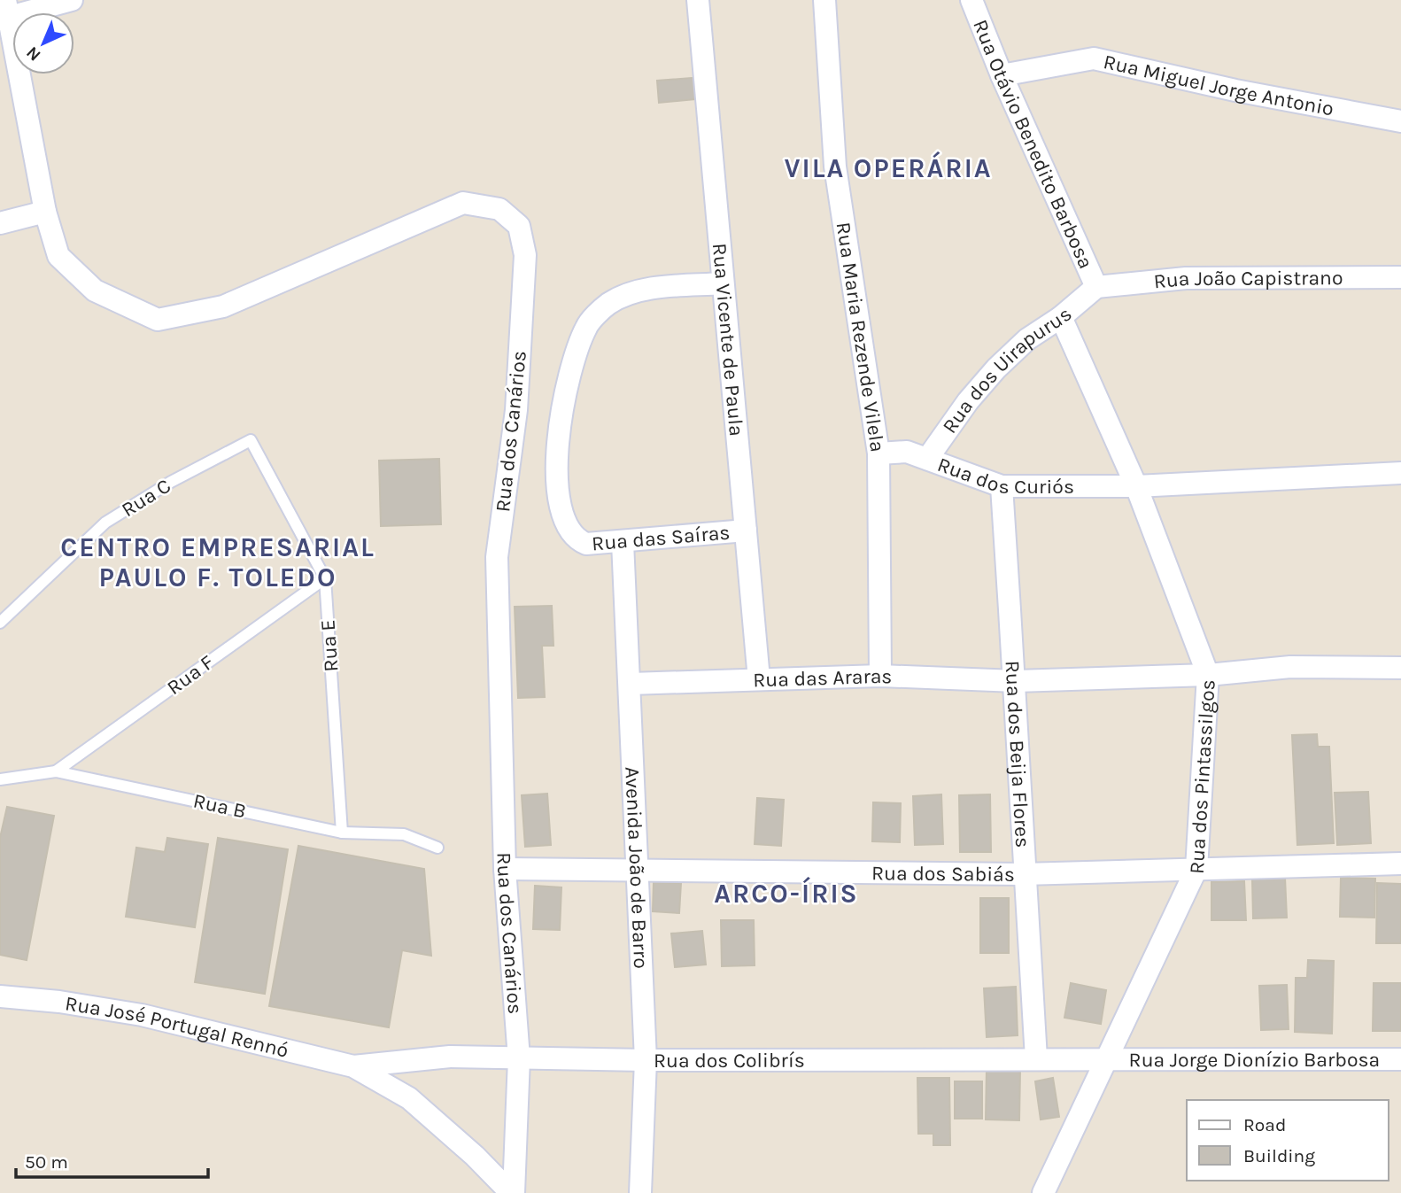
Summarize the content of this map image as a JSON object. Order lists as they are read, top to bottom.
{
  "streets": {
    "street": [
      "Rua Miguel Jorge Antonio",
      "Rua Otávio Benedito Barbosa",
      "Rua João Capistrano",
      "Rua Maria Rezende Vilela",
      "Rua Vicente de Paula",
      "Rua dos Uirapurus",
      "Rua dos Canários",
      "Rua dos Curiós",
      "Rua das Saíras",
      "Rua das Araras",
      "Rua dos Beija Flores",
      "Rua dos Pintassilgos",
      "Avenida João de Barro",
      "Rua dos Sabiás",
      "Rua José Portugal Rennó",
      "Rua Jorge Dionízio Barbosa",
      "Rua dos Colibrís"
    ],
    "lane": [
      "Rua C",
      "Rua E",
      "Rua F",
      "Rua B"
    ]
  },
  "crossings": [
    ["Rua Miguel Jorge Antonio", "Rua Otávio Benedito Barbosa"],
    ["Rua Otávio Benedito Barbosa", "Rua João Capistrano"],
    ["Rua Otávio Benedito Barbosa", "Rua dos Uirapurus"],
    ["Rua João Capistrano", "Rua dos Uirapurus"],
    ["Rua Maria Rezende Vilela", "Rua dos Curiós"],
    ["Rua Maria Rezende Vilela", "Rua das Araras"],
    ["Rua Vicente de Paula", "Rua das Saíras"],
    ["Rua Vicente de Paula", "Rua das Araras"],
    ["Rua dos Uirapurus", "Rua dos Curiós"],
    ["Rua dos Uirapurus", "Rua dos Pintassilgos"],
    ["Rua dos Canários", "Rua dos Sabiás"],
    ["Rua dos Canários", "Rua dos Colibrís"],
    ["Rua dos Curiós", "Rua dos Beija Flores"],
    ["Rua dos Curiós", "Rua dos Pintassilgos"],
    ["Rua C", "Rua E"],
    ["Rua das Saíras", "Avenida João de Barro"],
    ["Rua E", "Rua F"],
    ["Rua E", "Rua B"],
    ["Rua F", "Rua B"],
    ["Rua das Araras", "Rua dos Beija Flores"],
    ["Rua das Araras", "Rua dos Pintassilgos"],
    ["Rua das Araras", "Avenida João de Barro"],
    ["Rua dos Beija Flores", "Rua dos Sabiás"],
    ["Rua dos Beija Flores", "Rua dos Colibrís"],
    ["Rua dos Pintassilgos", "Rua dos Sabiás"],
    ["Rua dos Pintassilgos", "Rua Jorge Dionízio Barbosa"],
    ["Rua dos Pintassilgos", "Rua dos Colibrís"],
    ["Avenida João de Barro", "Rua dos Sabiás"],
    ["Avenida João de Barro", "Rua dos Colibrís"],
    ["Rua José Portugal Rennó", "Rua dos Colibrís"],
    ["Rua Jorge Dionízio Barbosa", "Rua dos Colibrís"]
  ],
  "districts": ["VILA OPERÁRIA", "CENTRO EMPRESARIAL PAULO F. TOLEDO", "ARCO-ÍRIS"],
  "legend": ["Road", "Building"],
  "scale_bar": "50 m",
  "north": "bottom left"
}
